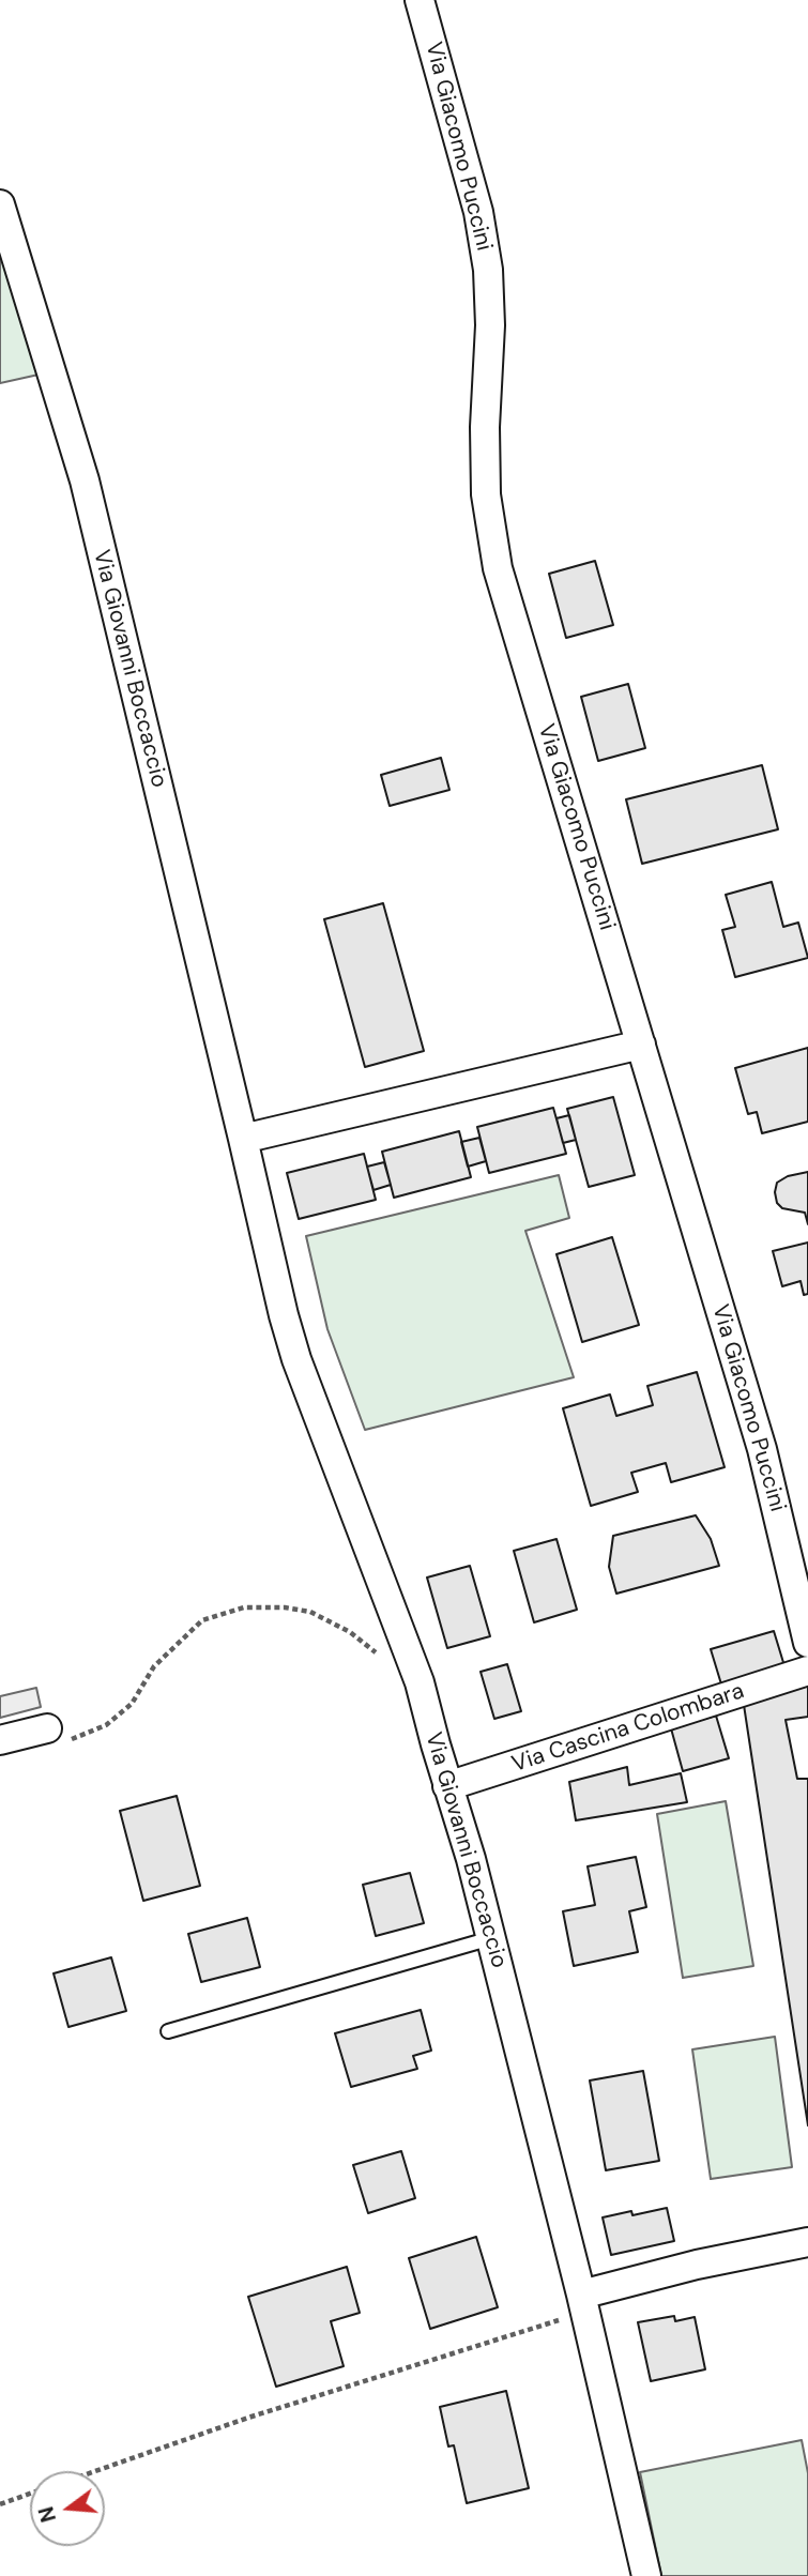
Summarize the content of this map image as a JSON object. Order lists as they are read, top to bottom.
{
  "streets": {
    "street": ["Via Giacomo Puccini", "Via Giovanni Boccaccio", "Via Cascina Colombara"]
  },
  "crossings": [
    ["Via Giovanni Boccaccio", "Via Cascina Colombara"]
  ],
  "north": "left"
}
